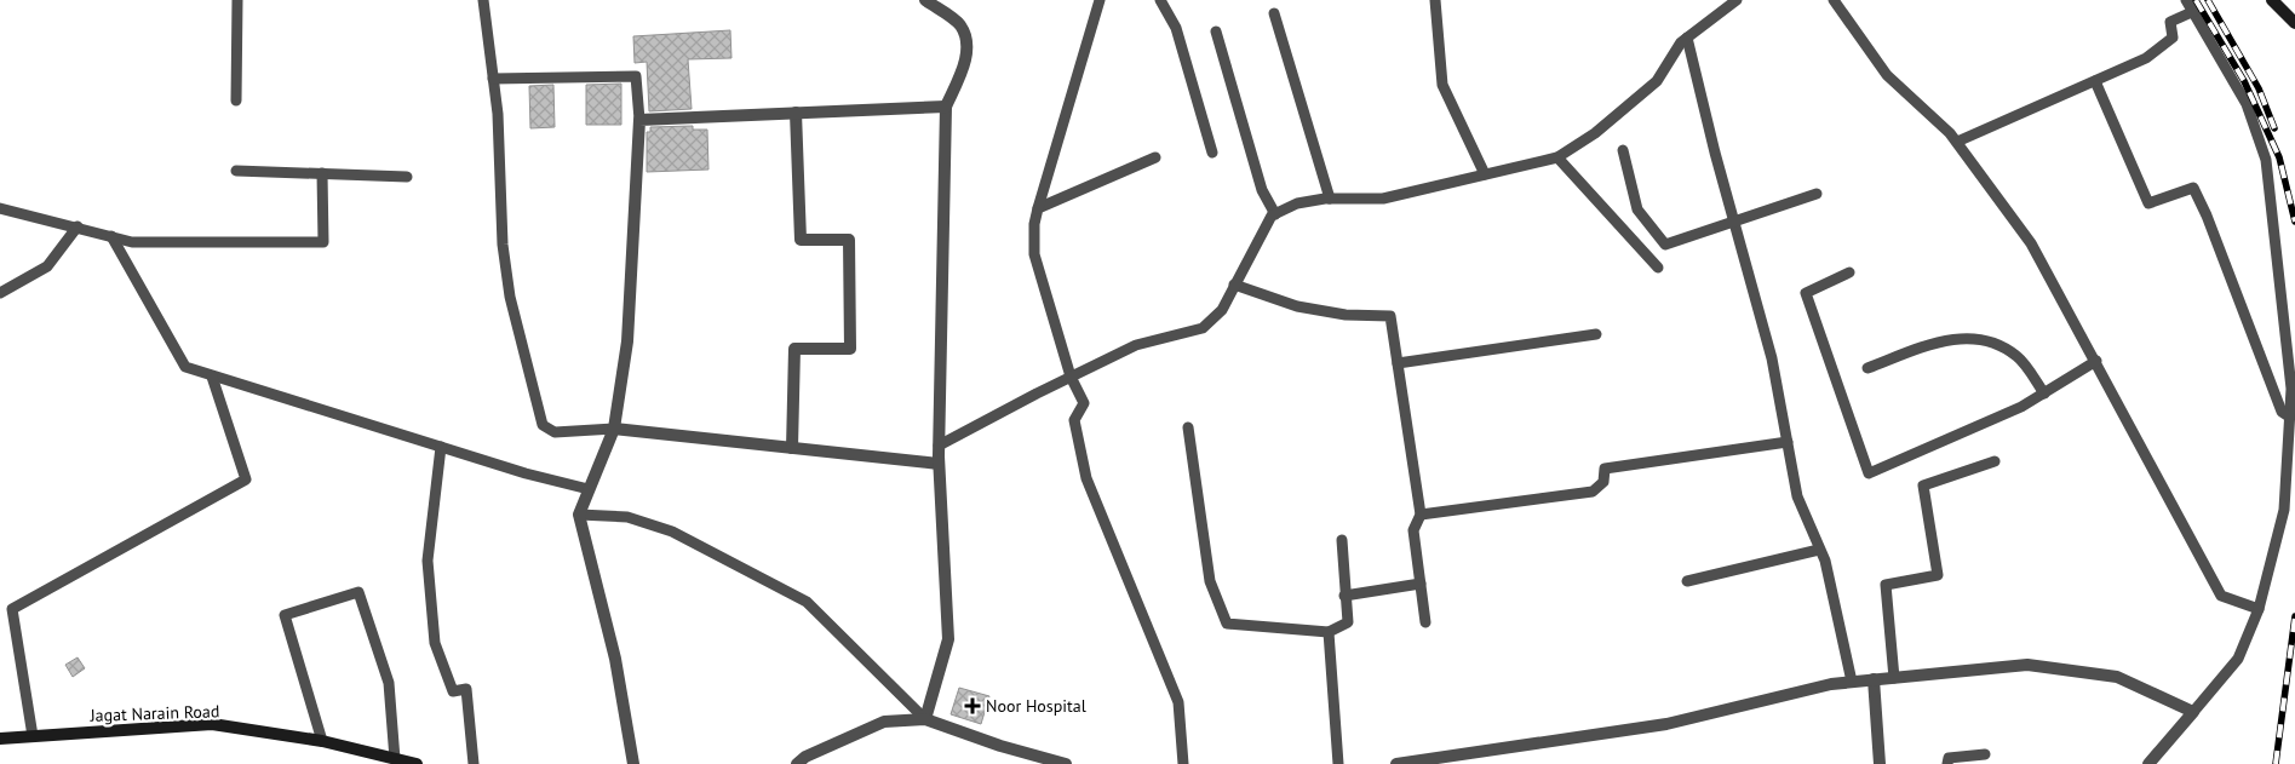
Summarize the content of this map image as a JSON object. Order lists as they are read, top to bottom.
{
  "streets": {
    "street": ["Jagat Narain Road"]
  },
  "places": {
    "health": ["Noor Hospital"]
  }
}
